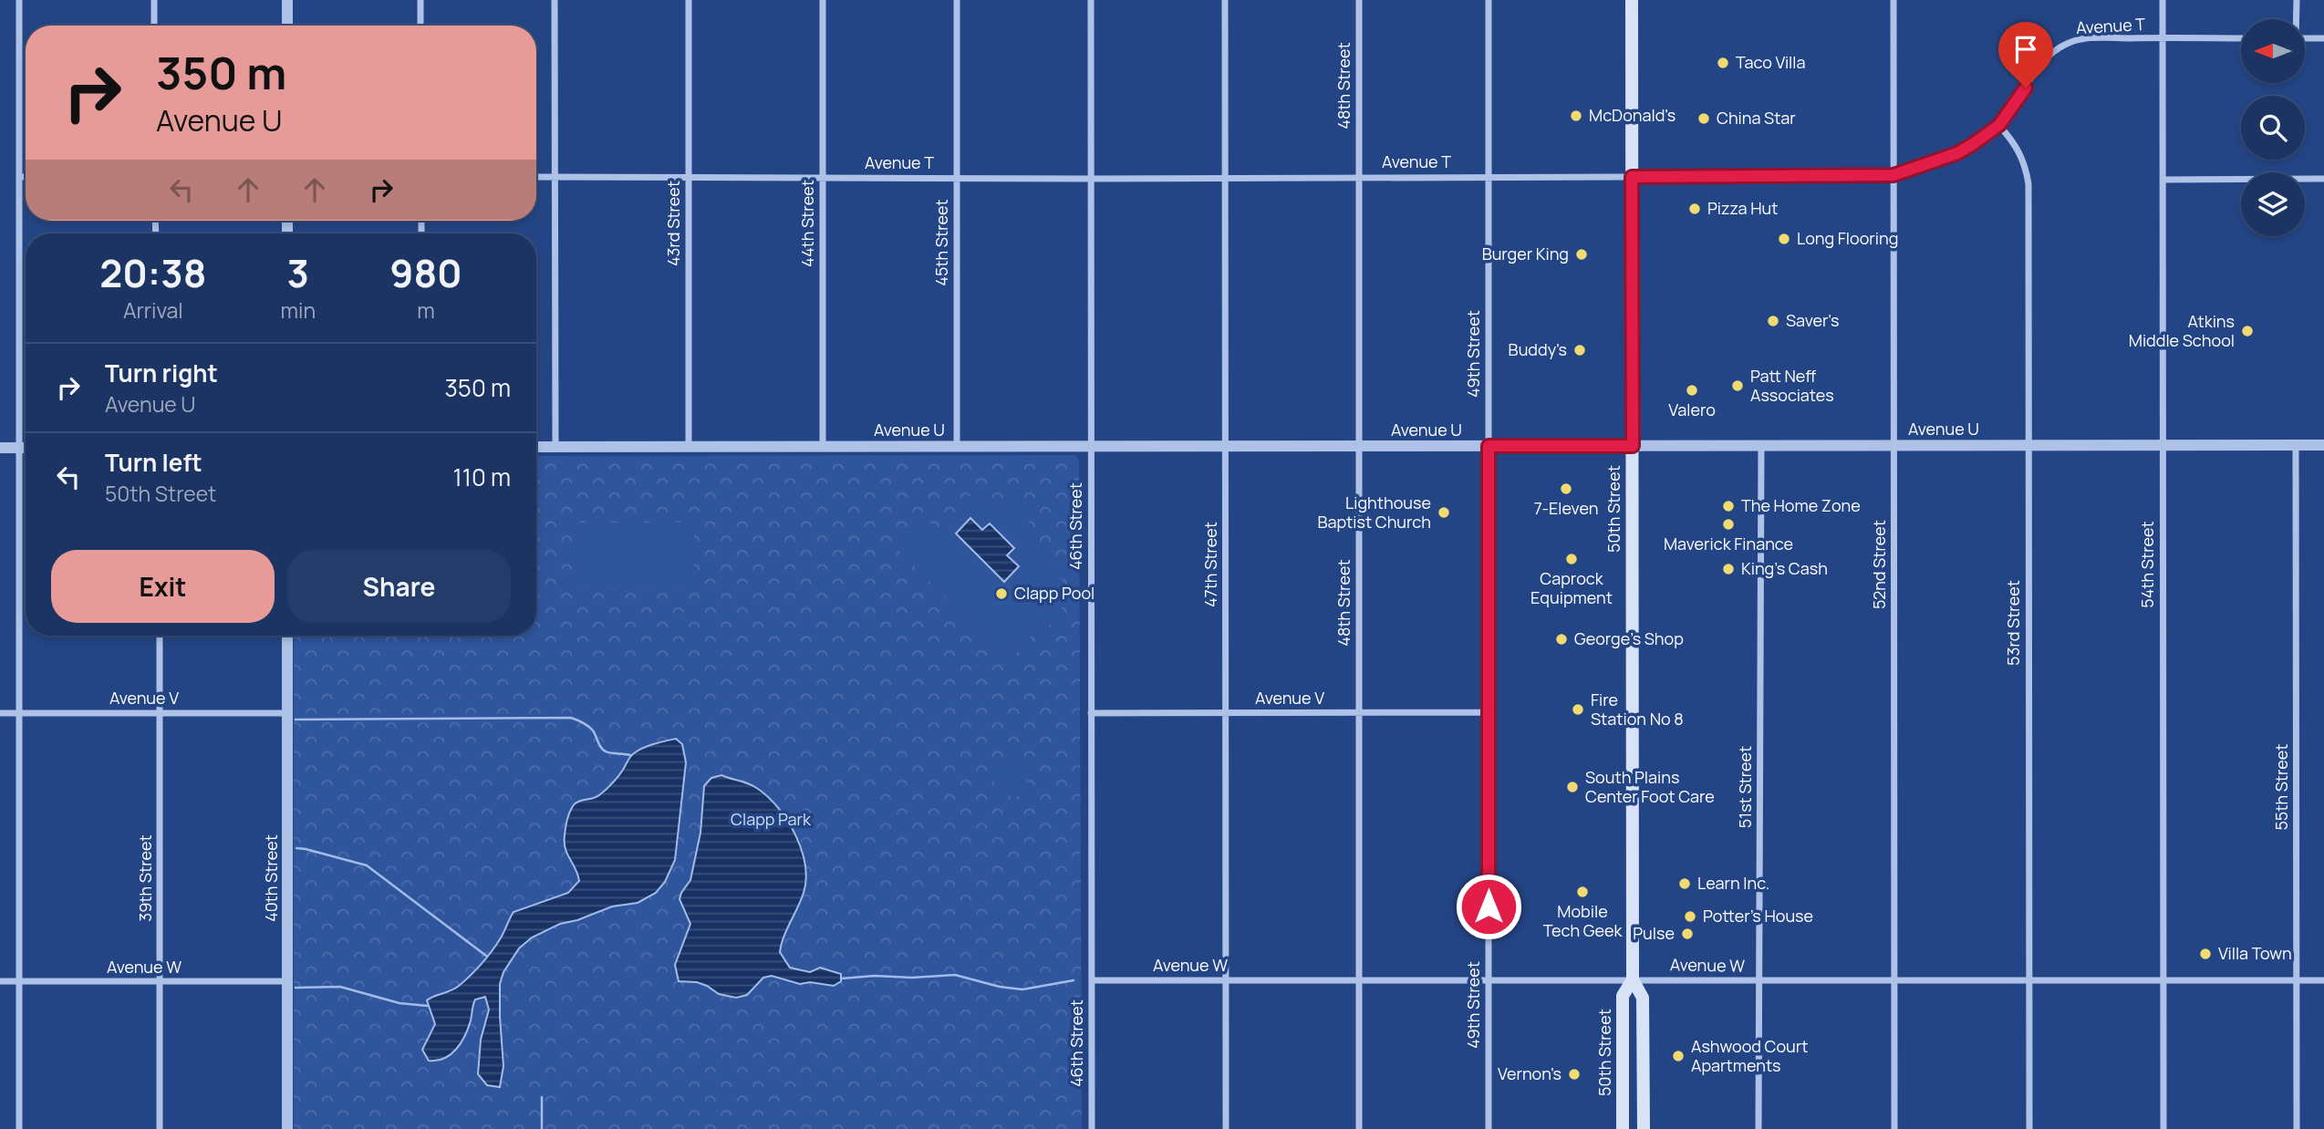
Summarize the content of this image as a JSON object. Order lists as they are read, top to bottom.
{
  "streets": {
    "main road": ["50th Street"],
    "street": [
      "Avenue T",
      "48th Street",
      "43rd Street",
      "44th Street",
      "45th Street",
      "49th Street",
      "Avenue U",
      "46th Street",
      "47th Street",
      "52nd Street",
      "54th Street",
      "53rd Street",
      "Avenue V",
      "51st Street",
      "55th Street",
      "39th Street",
      "40th Street",
      "Avenue W"
    ]
  },
  "crossings": [
    ["Avenue T", "48th Street"],
    ["Avenue T", "43rd Street"],
    ["Avenue T", "44th Street"],
    ["Avenue T", "45th Street"],
    ["Avenue T", "49th Street"],
    ["Avenue T", "50th Street"],
    ["Avenue T", "46th Street"],
    ["Avenue T", "47th Street"],
    ["Avenue T", "52nd Street"],
    ["Avenue T", "54th Street"],
    ["Avenue T", "53rd Street"],
    ["48th Street", "Avenue U"],
    ["48th Street", "Avenue V"],
    ["48th Street", "Avenue W"],
    ["43rd Street", "Avenue U"],
    ["44th Street", "Avenue U"],
    ["45th Street", "Avenue U"],
    ["49th Street", "Avenue U"],
    ["49th Street", "Avenue V"],
    ["49th Street", "Avenue W"],
    ["Avenue U", "50th Street"],
    ["Avenue U", "46th Street"],
    ["Avenue U", "47th Street"],
    ["Avenue U", "52nd Street"],
    ["Avenue U", "54th Street"],
    ["Avenue U", "53rd Street"],
    ["Avenue U", "51st Street"],
    ["Avenue U", "55th Street"],
    ["50th Street", "Avenue W"],
    ["46th Street", "Avenue V"],
    ["46th Street", "Avenue W"],
    ["47th Street", "Avenue V"],
    ["47th Street", "Avenue W"],
    ["52nd Street", "Avenue W"],
    ["54th Street", "Avenue W"],
    ["53rd Street", "Avenue W"],
    ["Avenue V", "39th Street"],
    ["Avenue V", "40th Street"],
    ["51st Street", "Avenue W"],
    ["55th Street", "Avenue W"],
    ["39th Street", "Avenue W"],
    ["40th Street", "Avenue W"]
  ],
  "parks": ["Clapp Park"],
  "places": [
    "Taco Villa",
    "McDonald's",
    "China Star",
    "Pizza Hut",
    "Long Flooring",
    "Burger King",
    "Saver's",
    "Atkins Middle School",
    "Buddy's",
    "Patt Neff Associates",
    "Valero",
    "7-Eleven",
    "The Home Zone",
    "Lighthouse Baptist Church",
    "Maverick Finance",
    "Caprock Equipment",
    "King's Cash",
    "Clapp Pool",
    "George's Shop",
    "Fire Station No 8",
    "South Plains Center Foot Care",
    "Learn Inc.",
    "Mobile Tech Geek",
    "Potter's House",
    "Pulse",
    "Villa Town",
    "Ashwood Court Apartments",
    "Vernon's"
  ],
  "north": "left",
  "page": {
    "turn": ["350 m", "Avenue U"],
    "eta": [
      "20:38",
      "Arrival",
      "3",
      "min",
      "980",
      "m"
    ],
    "list": [
      {
        "name": "Turn right",
        "note": "Avenue U",
        "value": "350 m"
      },
      {
        "name": "Turn left",
        "note": "50th Street",
        "value": "110 m"
      }
    ],
    "buttons": ["Exit", "Share"]
  }
}
